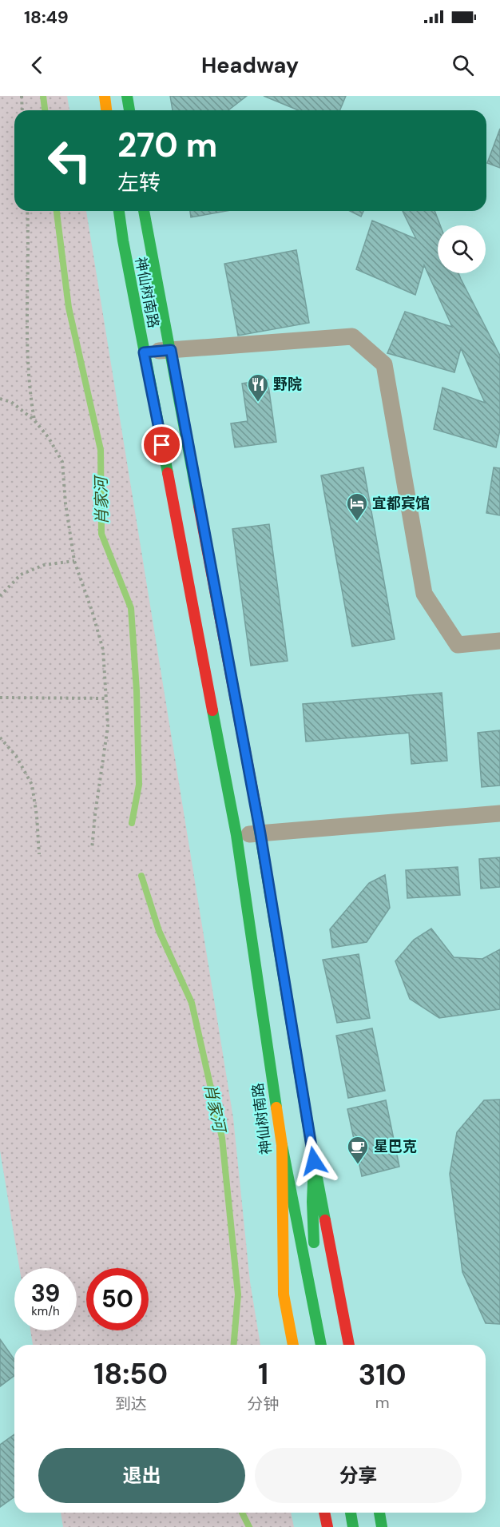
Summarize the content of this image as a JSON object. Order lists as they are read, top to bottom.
{
  "streets": {
    "main road": ["神仙树南路"]
  },
  "water": ["肖家河"],
  "places": {
    "restaurant": ["野院"],
    "hotel": ["宜都宾馆"],
    "cafe": ["星巴克"]
  },
  "page": {
    "status": "18:49",
    "header": "Headway",
    "turn": ["270 m", "左转"],
    "speed": "39 km/h",
    "limit": "50",
    "eta": [
      "18:50",
      "到达",
      "1",
      "分钟",
      "310",
      "m"
    ],
    "buttons": ["退出", "分享"]
  }
}
